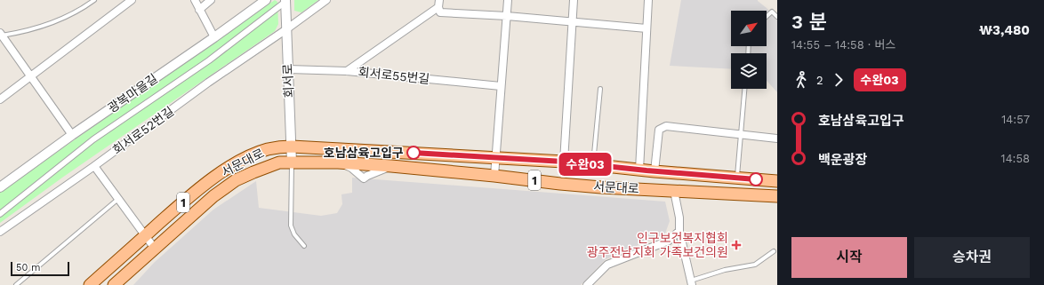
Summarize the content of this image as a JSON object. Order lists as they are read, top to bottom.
{
  "streets": {
    "main road": ["서문대로", "1"],
    "street": [
      "회서로55번길",
      "회서로",
      "광복마을길",
      "회서로52번길"
    ]
  },
  "crossings": [
    ["회서로55번길", "회서로"],
    ["회서로", "회서로52번길"],
    ["회서로", "서문대로"]
  ],
  "places": {
    "other": ["호남삼육고입구"],
    "health": ["인구보건복지협회 광주전남지회 가족보건의원"]
  },
  "lines": ["bus line 수완03"],
  "scale_bar": "50 m",
  "north": "top right",
  "page": {
    "on_map": "수완03",
    "heading": ["3 분", "14:55 – 14:58 · 버스", "₩3,480"],
    "legs": ["2", "수완03"],
    "list": [
      {
        "name": "호남삼육고입구",
        "value": "14:57"
      },
      {
        "name": "백운광장",
        "value": "14:58"
      }
    ],
    "buttons": ["시작", "승차권"],
    "scale": "50 m"
  }
}
